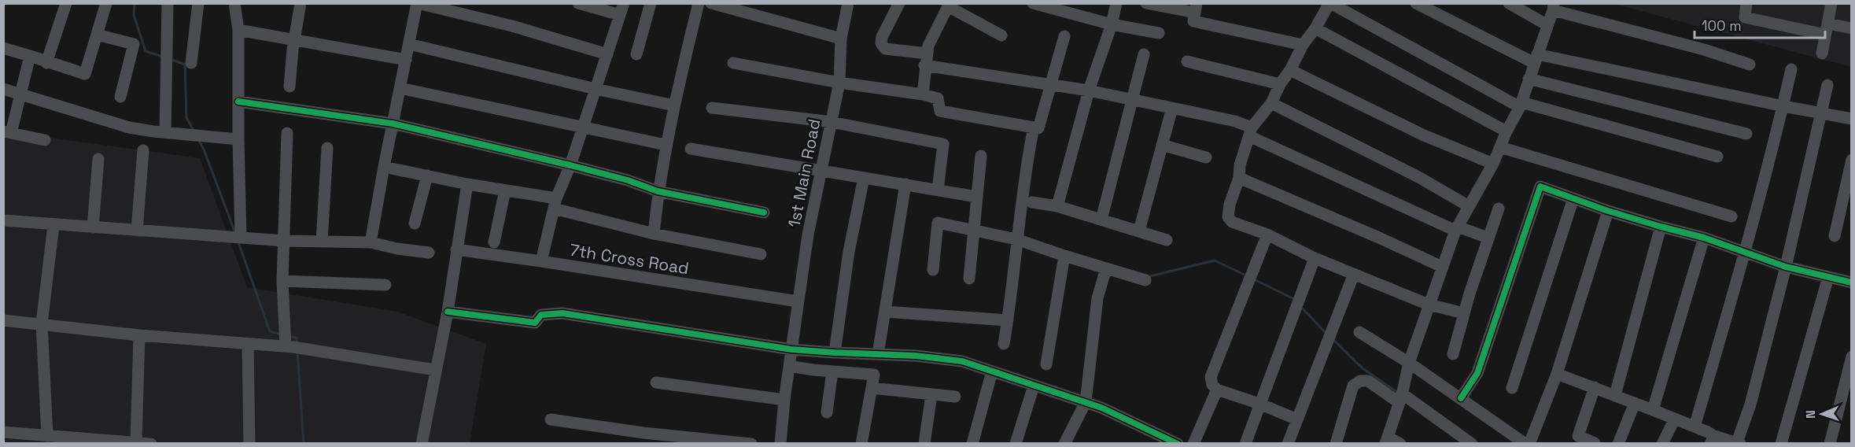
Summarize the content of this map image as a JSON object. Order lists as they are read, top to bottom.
{
  "streets": {
    "street": ["1st Main Road", "7th Cross Road"]
  },
  "crossings": [
    ["1st Main Road", "7th Cross Road"]
  ],
  "scale_bar": "100 m",
  "north": "left"
}
